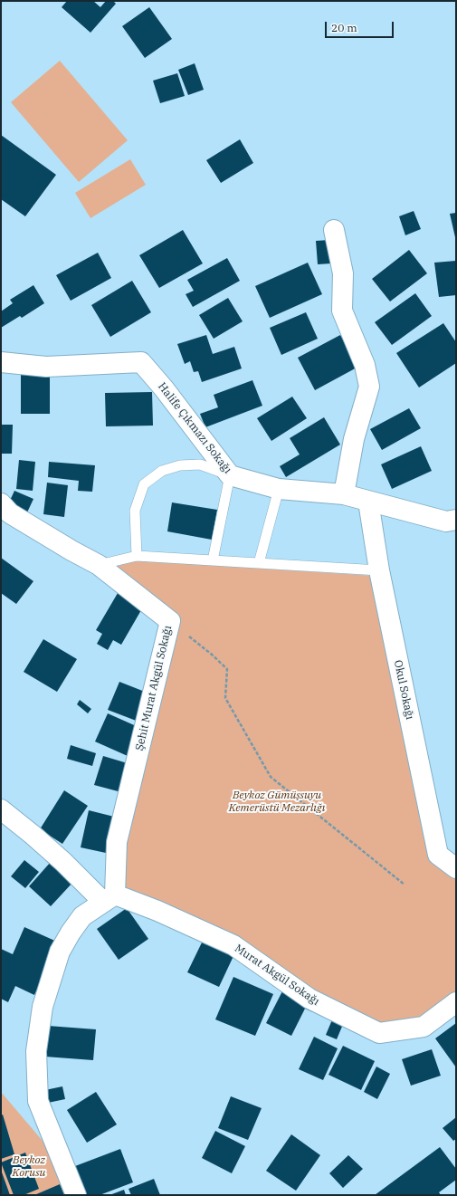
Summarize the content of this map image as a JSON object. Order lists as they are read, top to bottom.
{
  "streets": {
    "street": [
      "Halife Çıkmazı Sokağı",
      "Şehit Murat Akgül Sokağı",
      "Okul Sokağı",
      "Murat Akgül Sokağı"
    ]
  },
  "crossings": [
    ["Halife Çıkmazı Sokağı", "Okul Sokağı"],
    ["Şehit Murat Akgül Sokağı", "Murat Akgül Sokağı"]
  ],
  "parks": ["Beykoz Gümüşsuyu Kemerüstü Mezarlığı", "Beykoz Korusu"],
  "scale_bar": "20 m"
}
